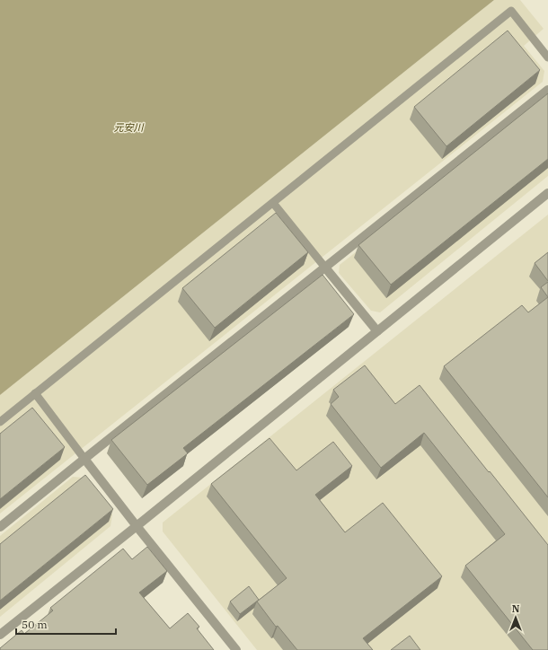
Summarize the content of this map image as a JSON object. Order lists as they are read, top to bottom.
{
  "water": ["元安川"],
  "scale_bar": "50 m",
  "north": "top"
}
